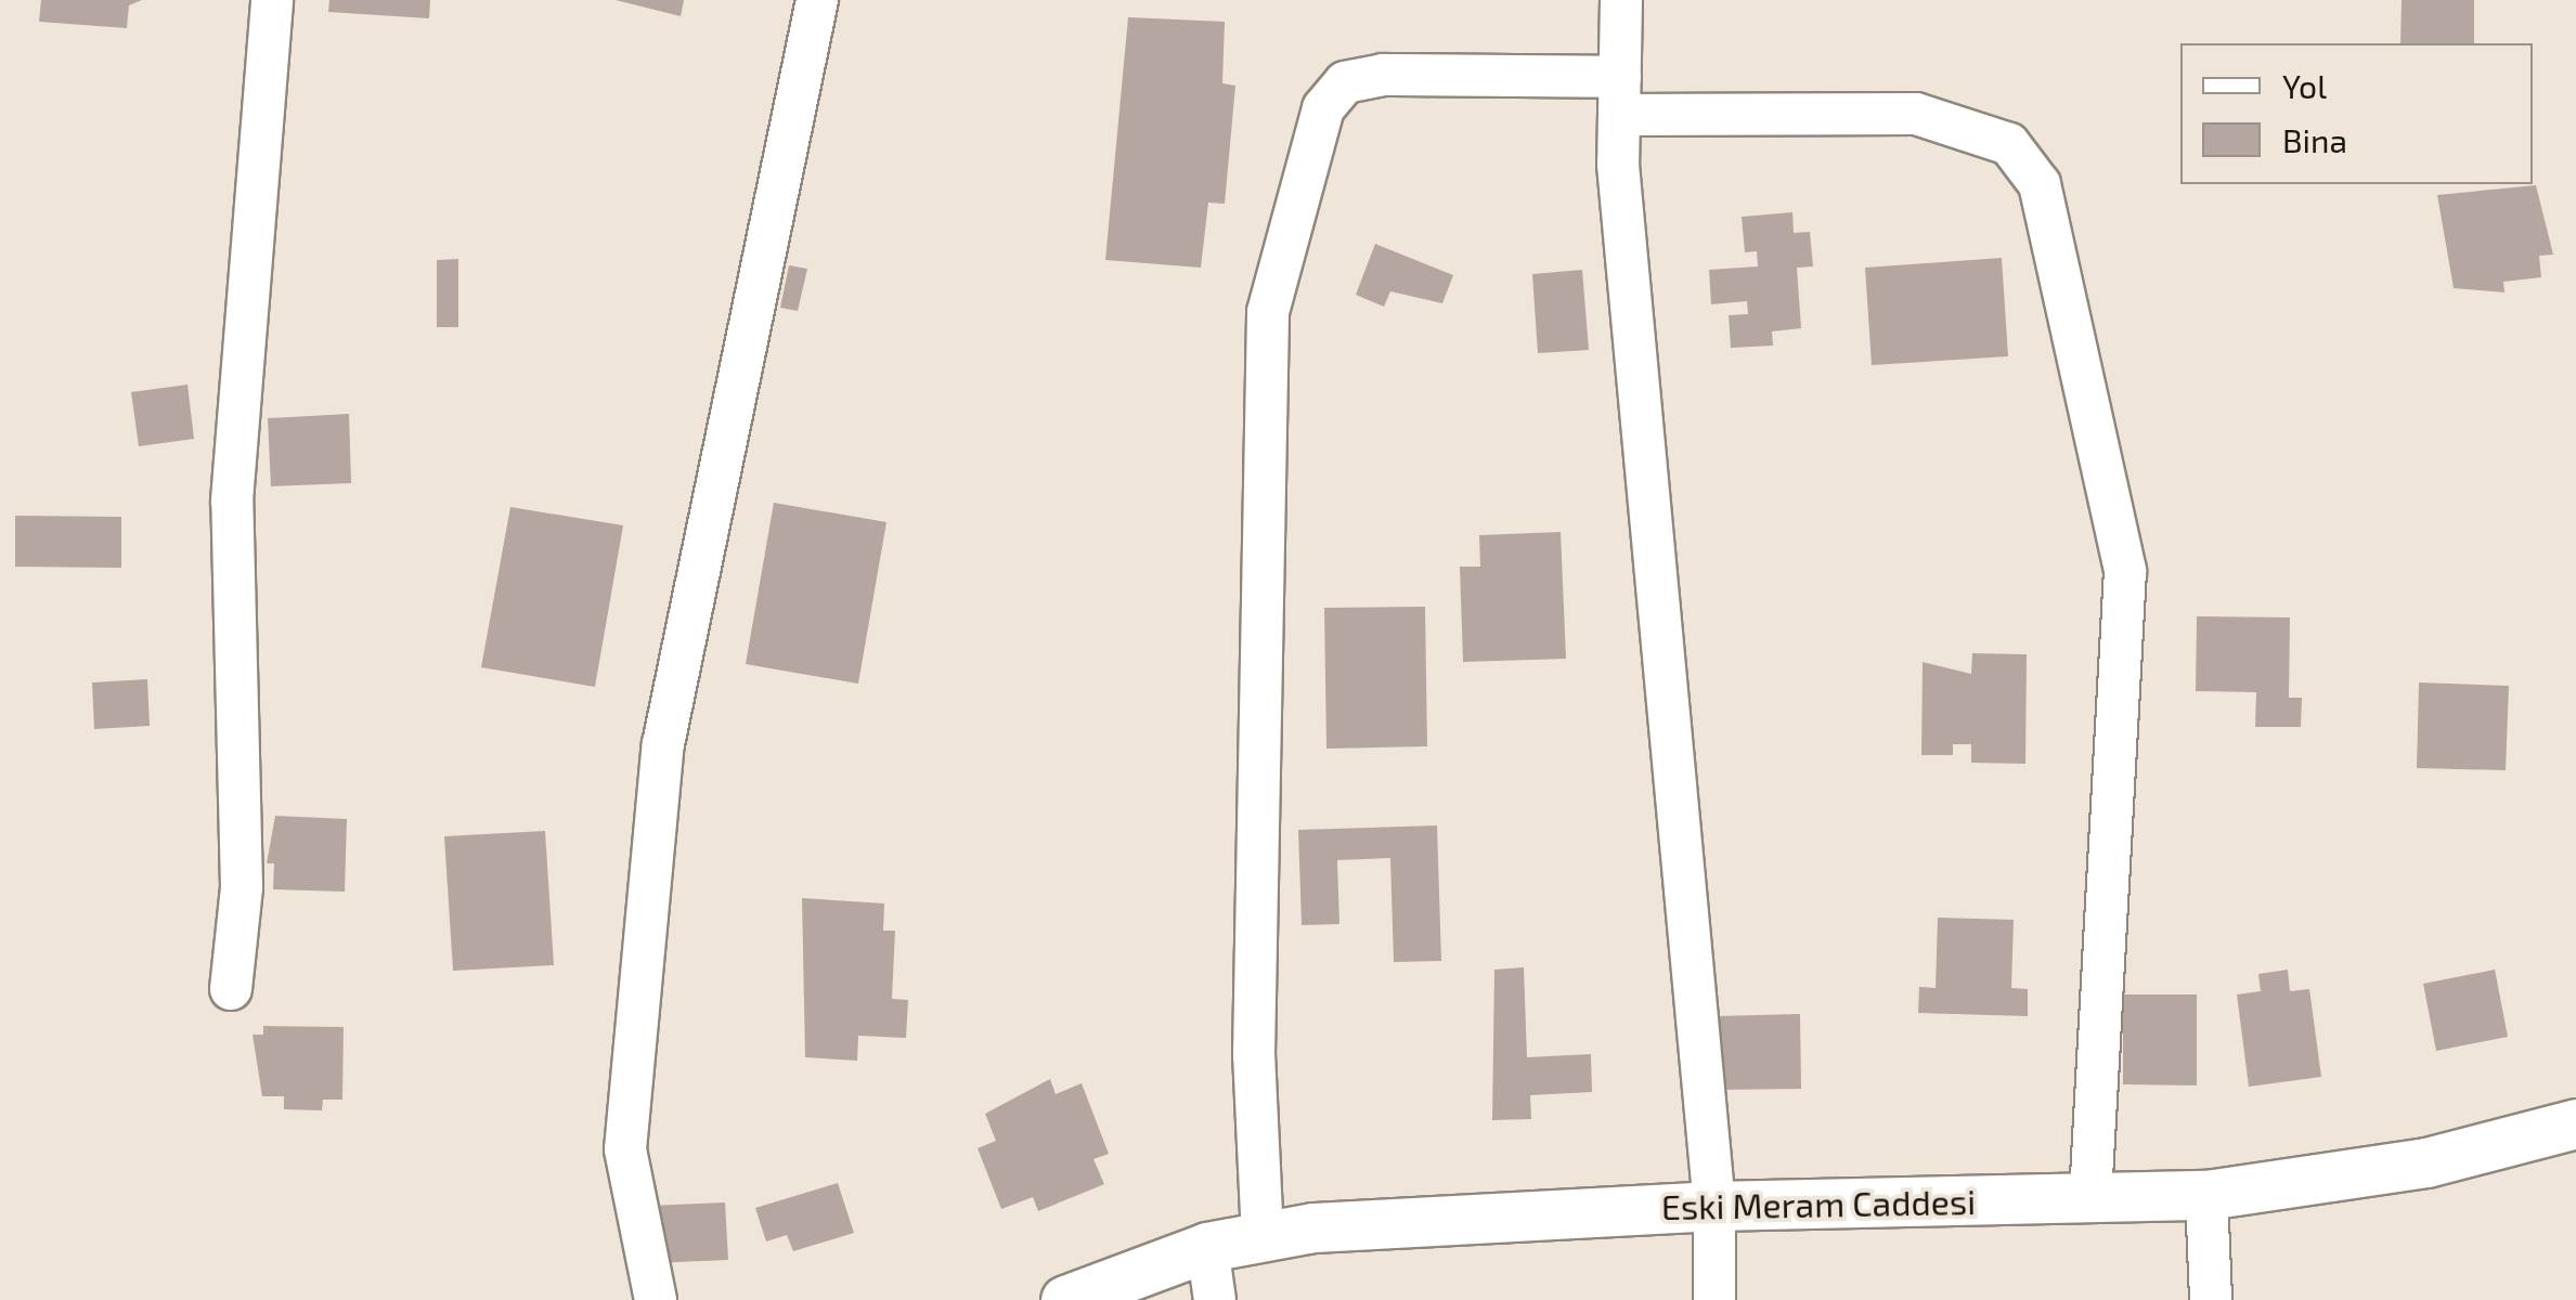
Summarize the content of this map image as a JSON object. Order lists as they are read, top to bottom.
{
  "streets": {
    "street": ["Eski Meram Caddesi"]
  },
  "legend": ["Yol", "Bina"]
}
